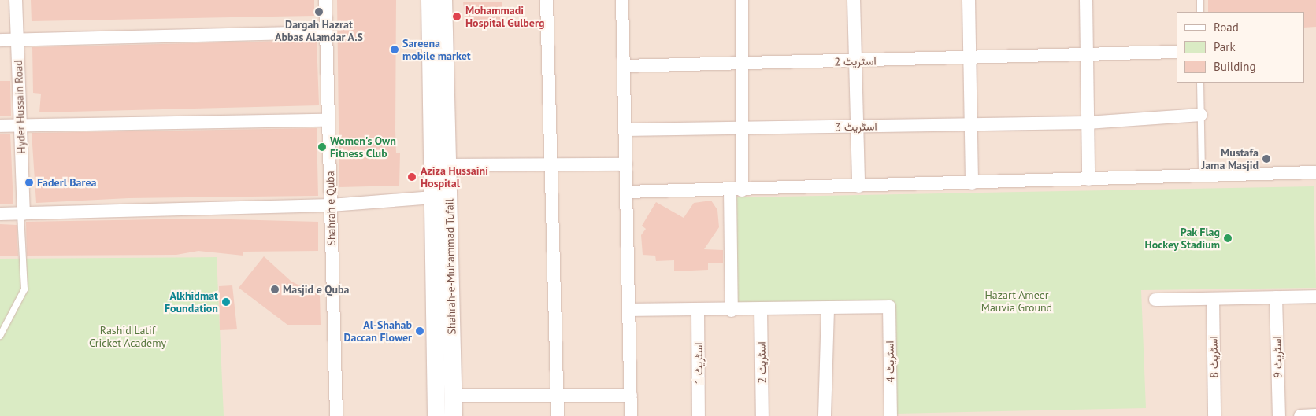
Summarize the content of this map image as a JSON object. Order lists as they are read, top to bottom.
{
  "streets": {
    "main road": ["Shahrah-e-Muhammad Tufail"],
    "street": [
      "اسٹریٹ 2",
      "Hyder Hussain Road",
      "اسٹریٹ 3",
      "Shahrah e Quba",
      "اسٹریٹ 8",
      "اسٹریٹ 9",
      "اسٹریٹ 4",
      "اسٹریٹ 1"
    ]
  },
  "parks": ["Hazart Ameer Mauvia Ground", "Rashid Latif Cricket Academy"],
  "places": [
    "Dargah Hazrat Abbas Alamdar A.S",
    "Mohammadi Hospital Gulberg",
    "Sareena mobile market",
    "Women's Own Fitness Club",
    "Mustafa Jama Masjid",
    "Aziza Hussaini Hospital",
    "Faderl Barea",
    "Pak Flag Hockey Stadium",
    "Masjid e Quba",
    "Alkhidmat Foundation",
    "Al-Shahab Daccan Flower"
  ],
  "legend": ["Road", "Park", "Building"]
}
